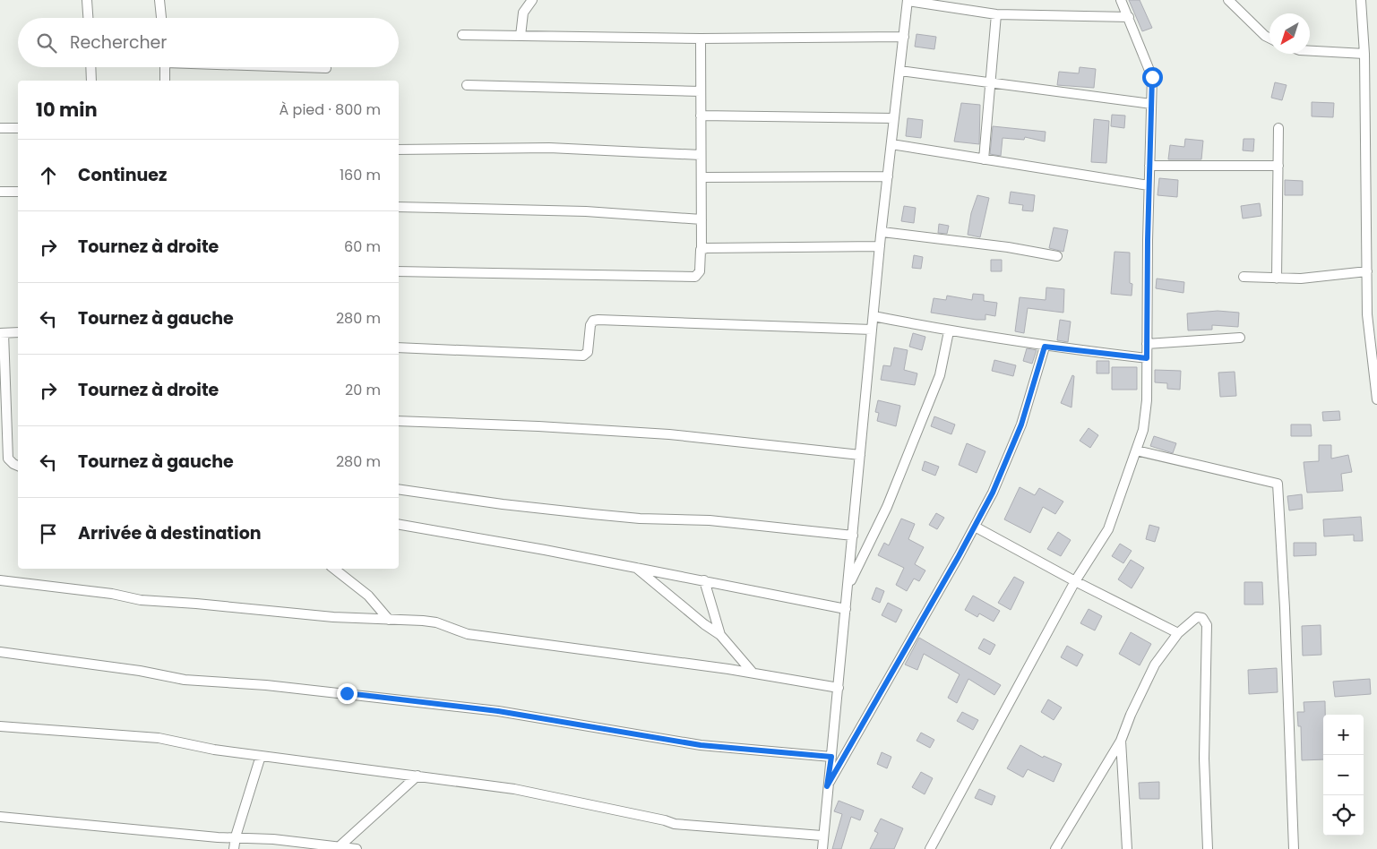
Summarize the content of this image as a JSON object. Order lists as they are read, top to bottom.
{
  "north": "bottom left",
  "page": {
    "search": "Rechercher",
    "heading": ["10 min", "À pied · 800 m"],
    "list": [
      ["Continuez", "160 m"],
      ["Tournez à droite", "60 m"],
      ["Tournez à gauche", "280 m"],
      ["Tournez à droite", "20 m"],
      ["Tournez à gauche", "280 m"],
      "Arrivée à destination"
    ],
    "map_buttons": ["+", "−"]
  }
}
